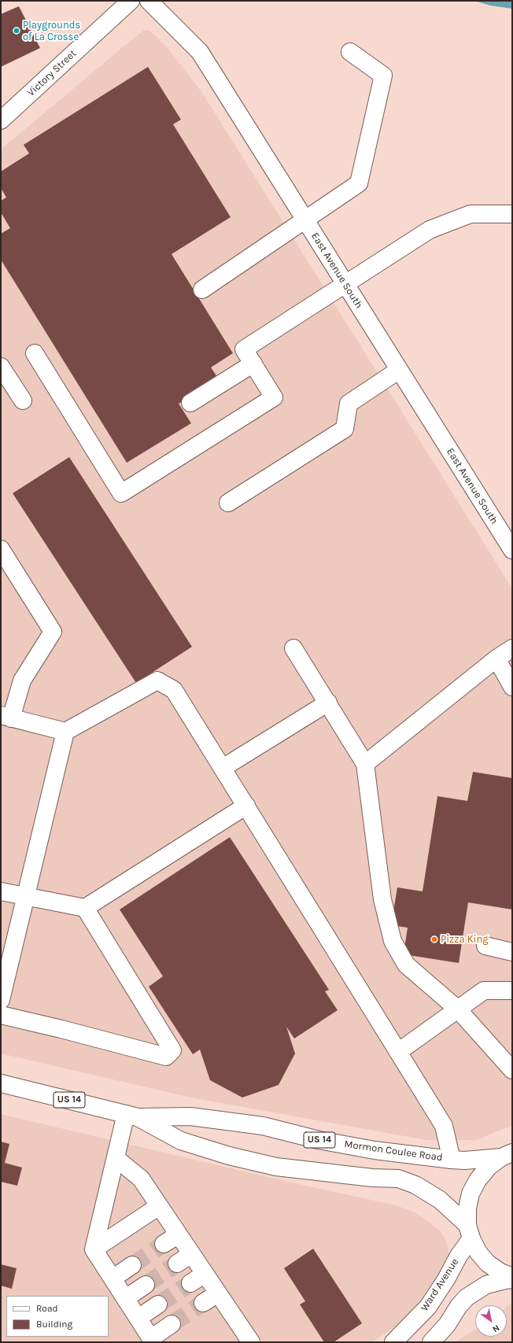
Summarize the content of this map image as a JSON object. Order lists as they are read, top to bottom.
{
  "streets": {
    "main road": [
      "Victory Street",
      "East Avenue South",
      "US 14",
      "Mormon Coulee Road",
      "Ward Avenue"
    ]
  },
  "crossings": [
    ["US 14", "Mormon Coulee Road"],
    ["US 14", "Ward Avenue"],
    ["Mormon Coulee Road", "Ward Avenue"]
  ],
  "places": ["Playgrounds of La Crosse", "Pizza King"],
  "legend": ["Road", "Building"],
  "north": "bottom right"
}
